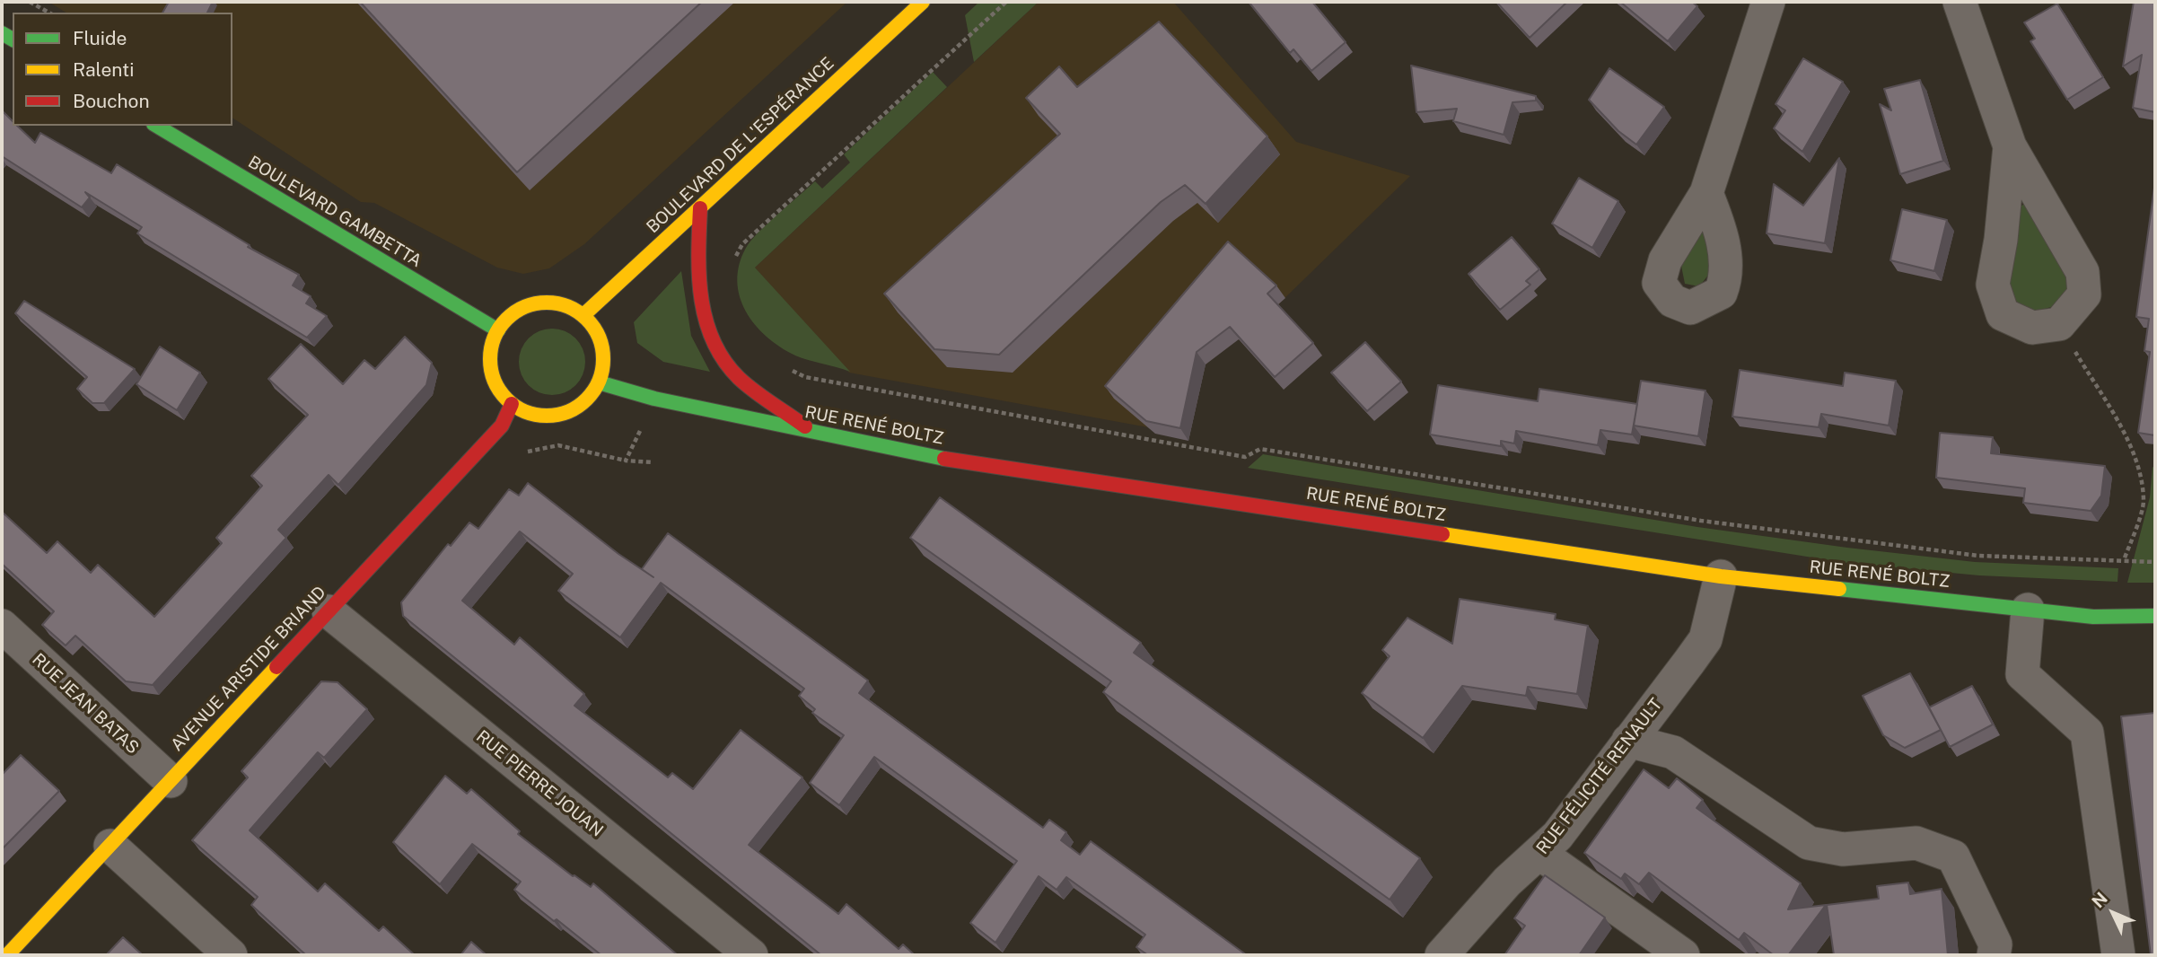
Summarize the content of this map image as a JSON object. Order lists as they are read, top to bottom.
{
  "streets": {
    "main road": [
      "BOULEVARD DE L'ESPÉRANCE",
      "BOULEVARD GAMBETTA",
      "RUE RENÉ BOLTZ",
      "AVENUE ARISTIDE BRIAND"
    ],
    "street": ["RUE JEAN BATAS", "RUE FÉLICITÉ RENAULT", "RUE PIERRE JOUAN"]
  },
  "crossings": [
    ["BOULEVARD DE L'ESPÉRANCE", "BOULEVARD GAMBETTA"],
    ["BOULEVARD DE L'ESPÉRANCE", "RUE RENÉ BOLTZ"],
    ["BOULEVARD DE L'ESPÉRANCE", "AVENUE ARISTIDE BRIAND"],
    ["BOULEVARD GAMBETTA", "RUE RENÉ BOLTZ"],
    ["BOULEVARD GAMBETTA", "AVENUE ARISTIDE BRIAND"],
    ["RUE RENÉ BOLTZ", "AVENUE ARISTIDE BRIAND"],
    ["RUE RENÉ BOLTZ", "RUE FÉLICITÉ RENAULT"],
    ["AVENUE ARISTIDE BRIAND", "RUE JEAN BATAS"],
    ["AVENUE ARISTIDE BRIAND", "RUE PIERRE JOUAN"]
  ],
  "legend": ["Fluide", "Ralenti", "Bouchon"],
  "north": "top left"
}
